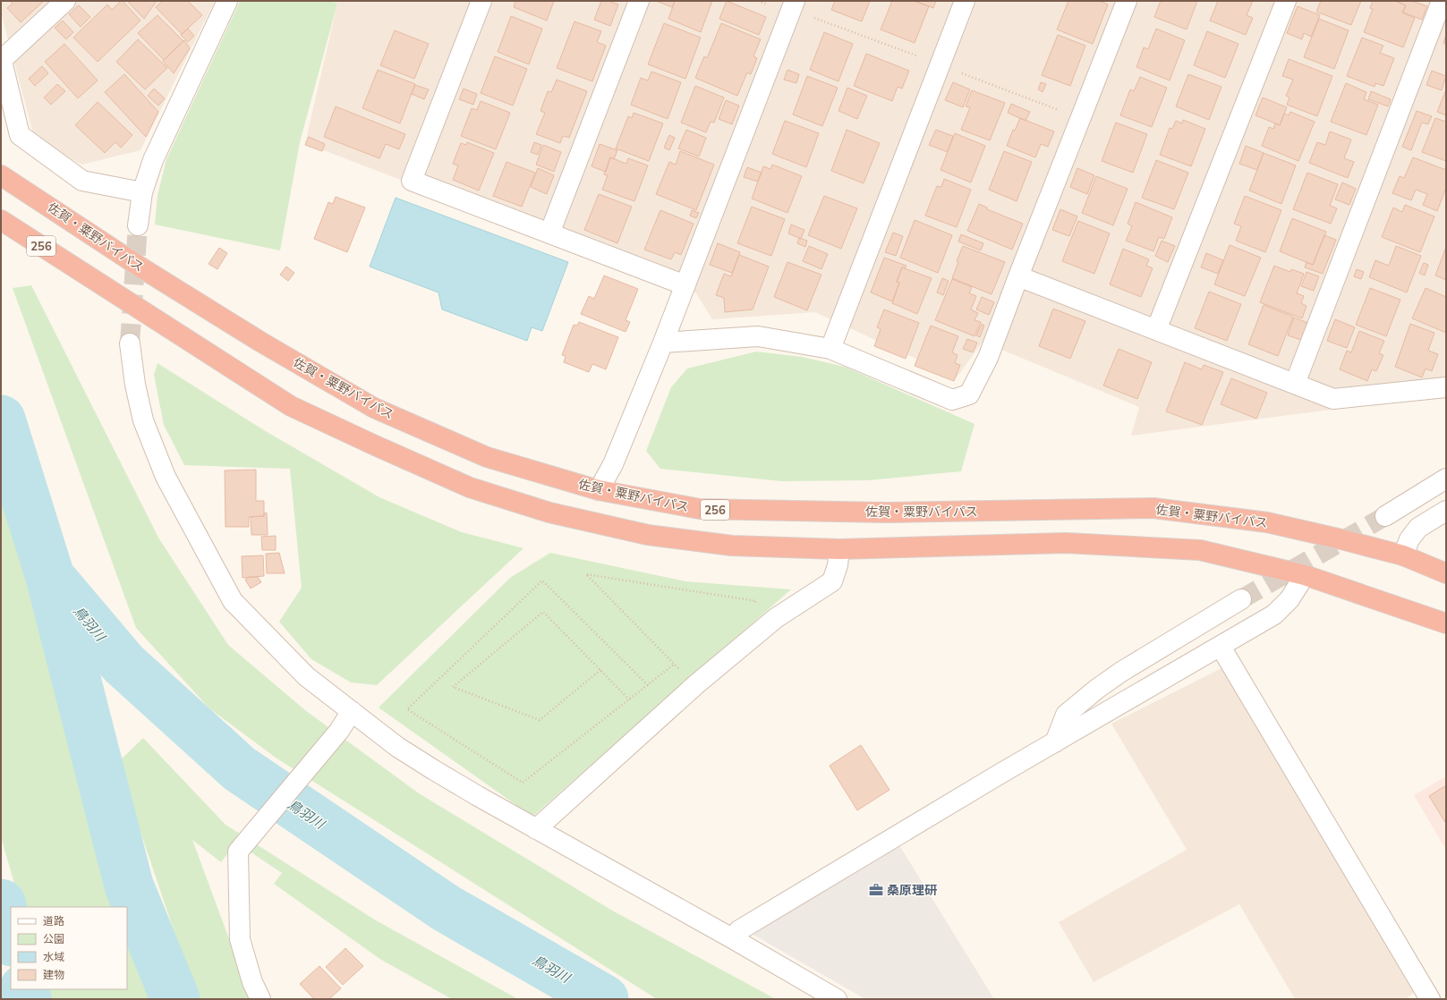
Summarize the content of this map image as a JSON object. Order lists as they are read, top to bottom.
{
  "streets": {
    "highway": ["佐賀・粟野バイパス", "256"]
  },
  "water": ["鳥羽川"],
  "places": {
    "office": ["桑原理研"]
  },
  "legend": [
    "道路",
    "公園",
    "水域",
    "建物"
  ]
}
